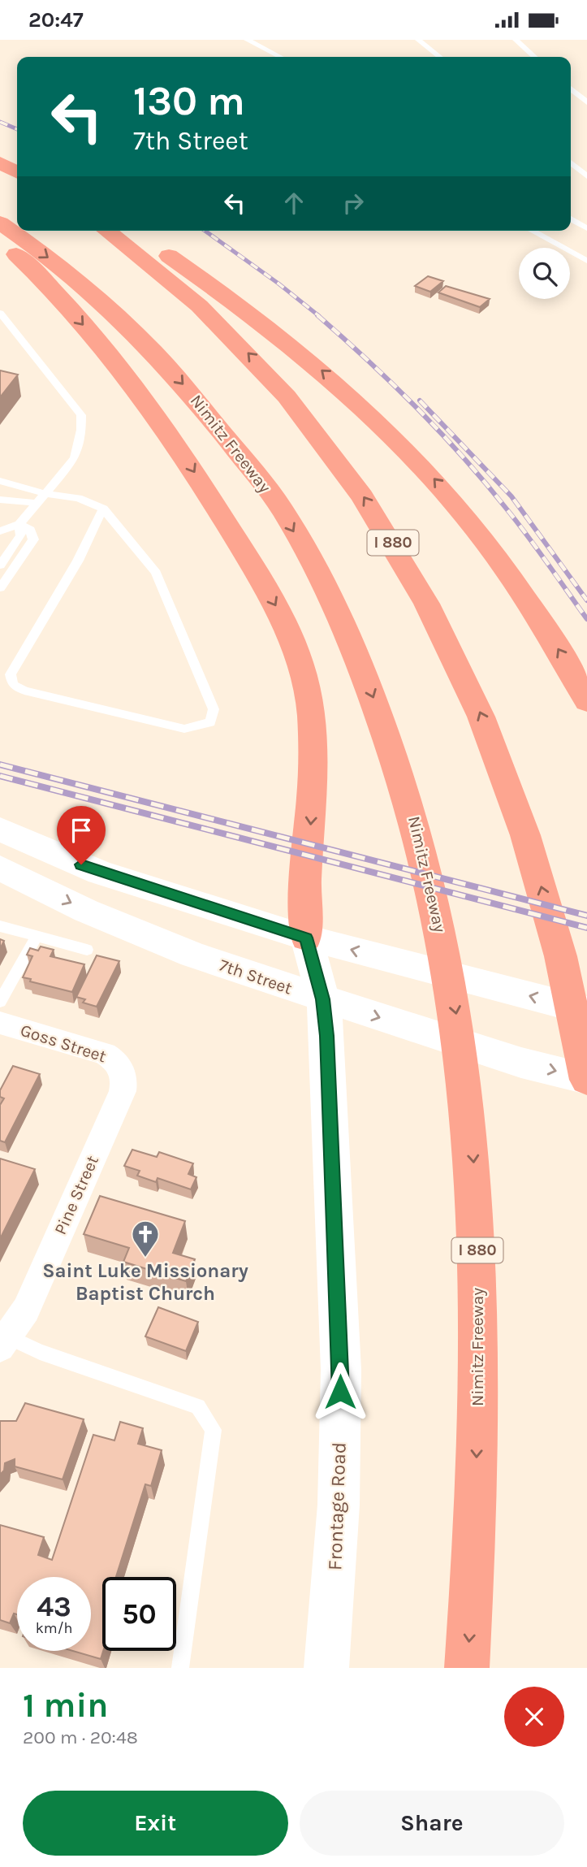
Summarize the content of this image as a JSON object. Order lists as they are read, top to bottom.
{
  "streets": {
    "highway": ["Nimitz Freeway", "I 880"],
    "main road": ["7th Street", "Frontage Road"],
    "street": ["Goss Street", "Pine Street"]
  },
  "crossings": [
    ["I 880", "7th Street"],
    ["7th Street", "Frontage Road"],
    ["Goss Street", "Pine Street"]
  ],
  "places": {
    "church": ["Saint Luke Missionary Baptist Church"]
  },
  "page": {
    "status": "20:47",
    "turn": ["130 m", "7th Street"],
    "speed": "43 km/h",
    "limit": "50",
    "heading": ["1 min", "200 m · 20:48"],
    "buttons": ["Exit", "Share"]
  }
}
